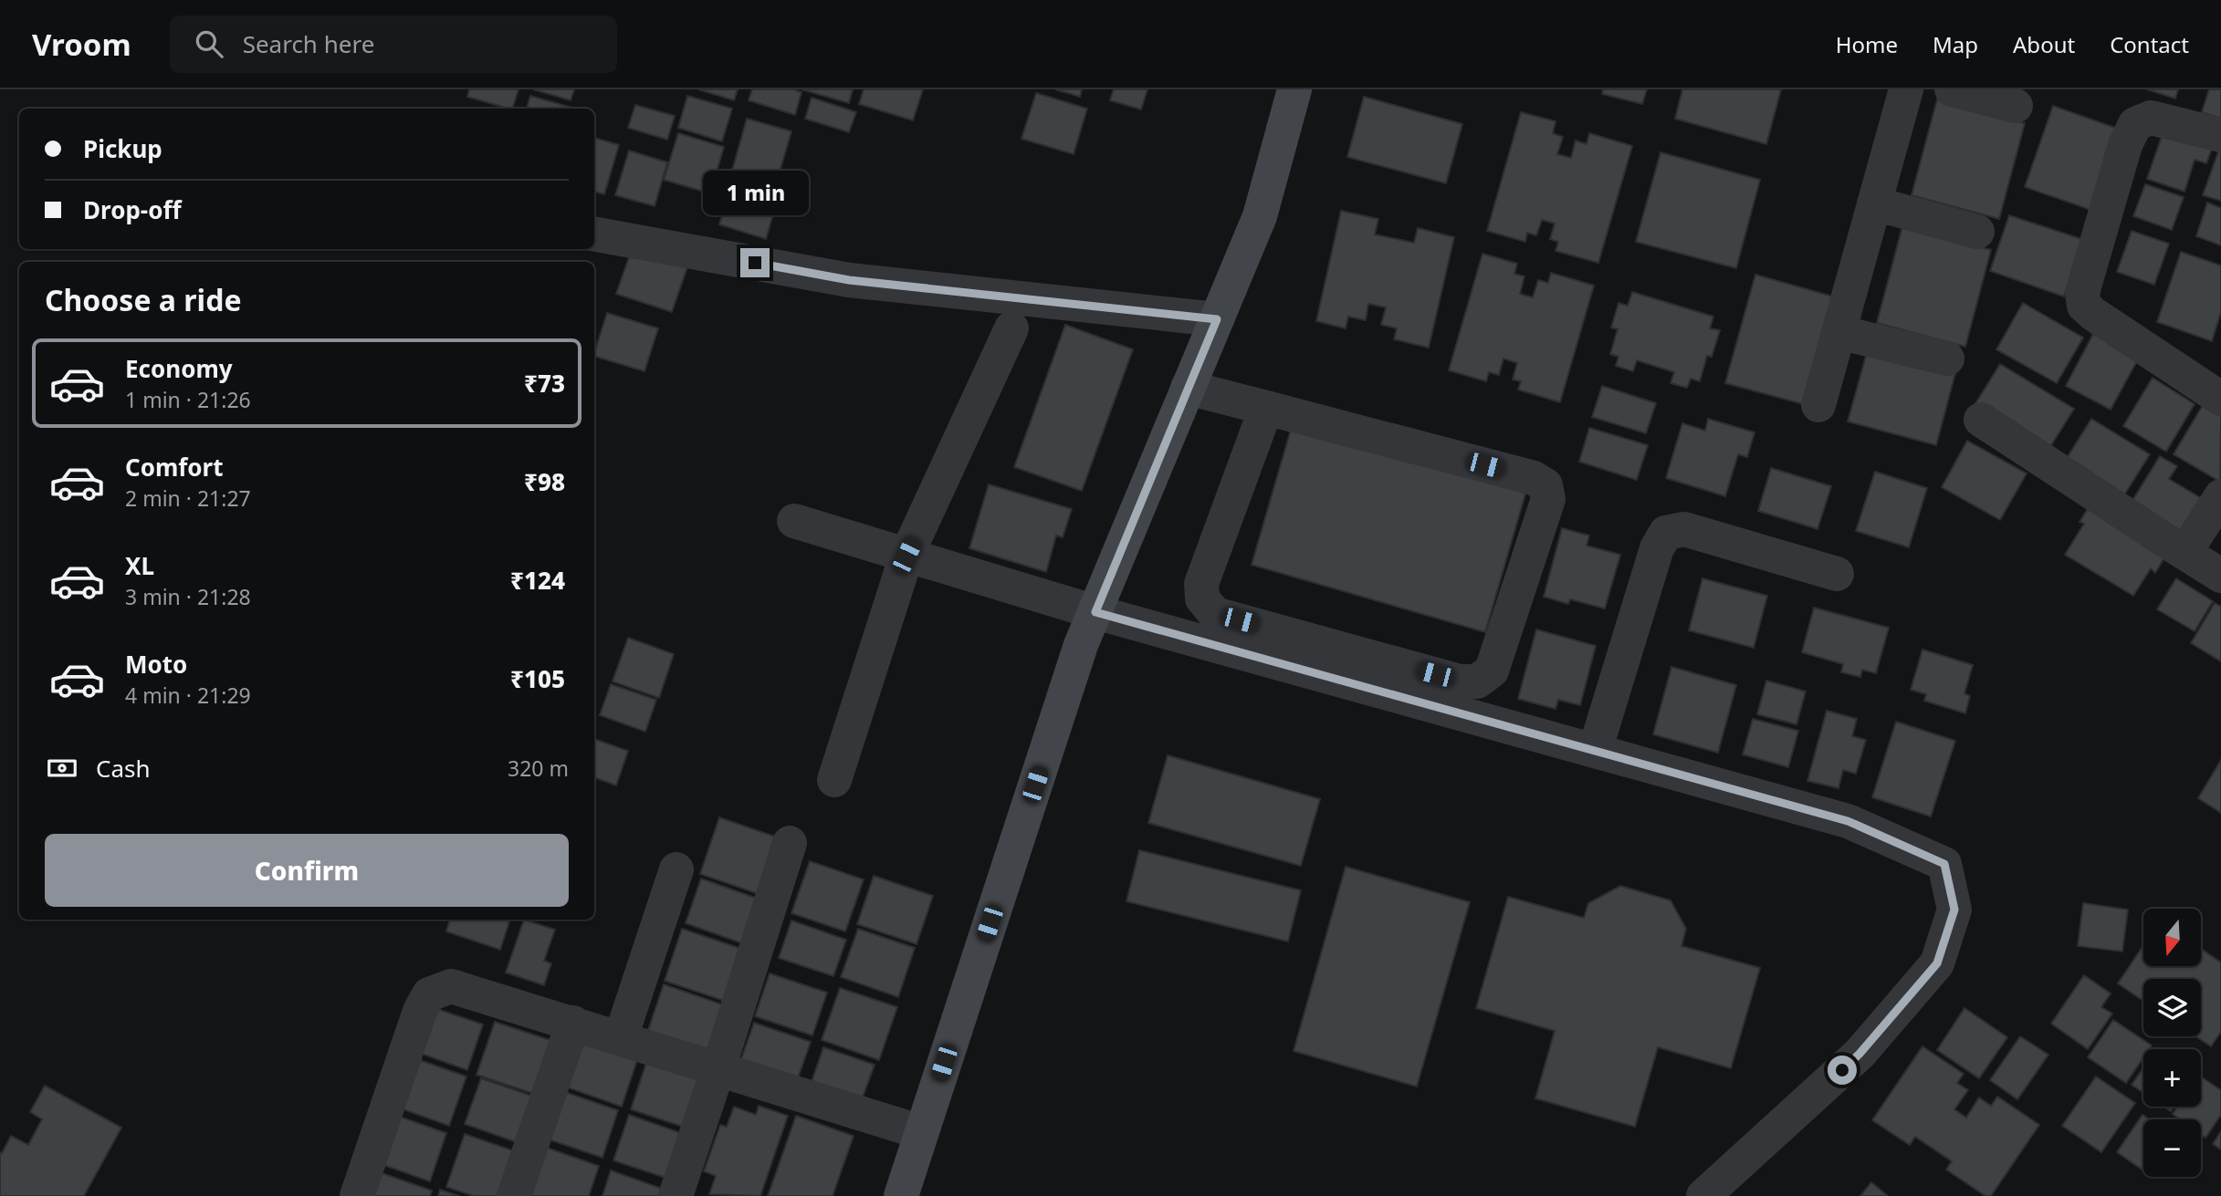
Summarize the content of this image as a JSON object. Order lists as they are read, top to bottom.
{
  "north": "bottom",
  "page": {
    "header": "Vroom",
    "search": "Search here",
    "nav": [
      "Home",
      "Map",
      "About",
      "Contact"
    ],
    "banner": ["Pickup", "Drop-off"],
    "bubble": "1 min",
    "heading": "Choose a ride",
    "list": [
      {
        "name": "Economy",
        "note": "1 min · 21:26",
        "value": "₹73"
      },
      {
        "name": "Comfort",
        "note": "2 min · 21:27",
        "value": "₹98"
      },
      {
        "name": "XL",
        "note": "3 min · 21:28",
        "value": "₹124"
      },
      {
        "name": "Moto",
        "note": "4 min · 21:29",
        "value": "₹105"
      }
    ],
    "pay": ["Cash", "320 m"],
    "buttons": "Confirm",
    "map_buttons": ["+", "−"]
  }
}
